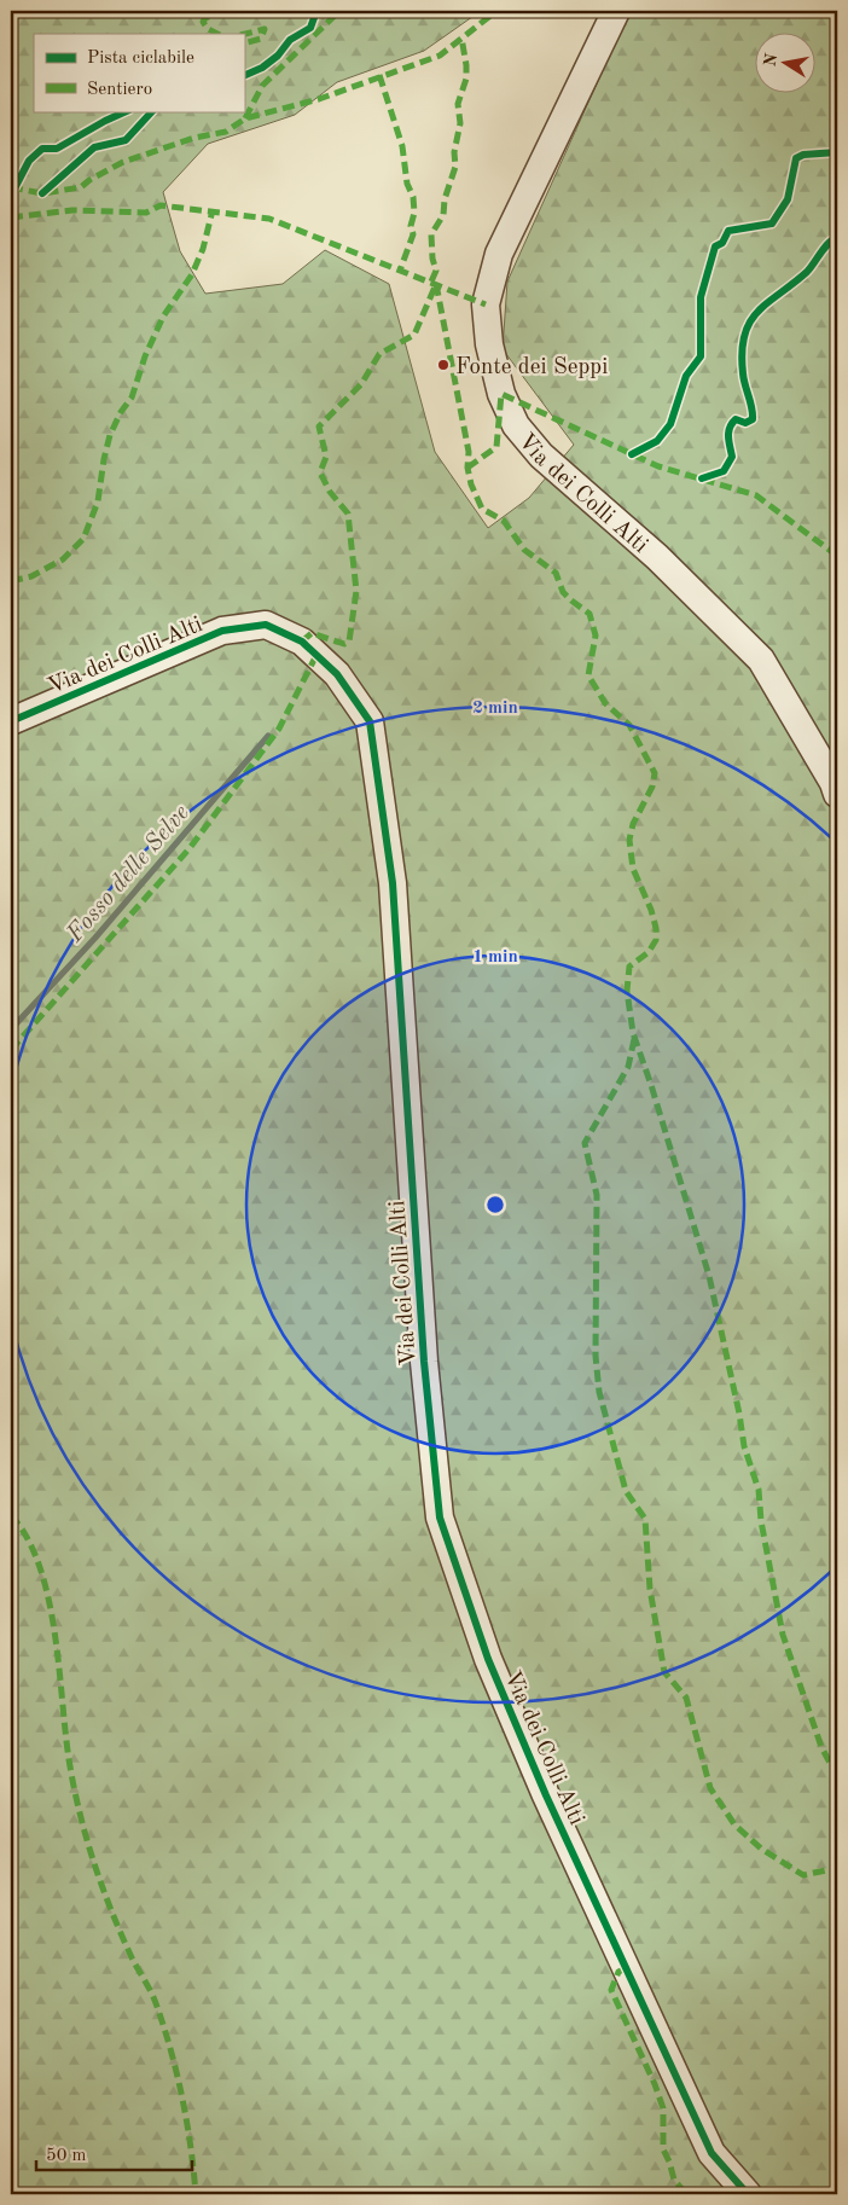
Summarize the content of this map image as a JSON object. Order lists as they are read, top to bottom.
{
  "streets": {
    "street": ["Via dei Colli Alti"]
  },
  "water": ["Fosso delle Selve"],
  "places": ["Fonte dei Seppi"],
  "legend": ["Pista ciclabile", "Sentiero"],
  "scale_bar": "50 m",
  "north": "left",
  "rings": ["2 min", "1 min"]
}
